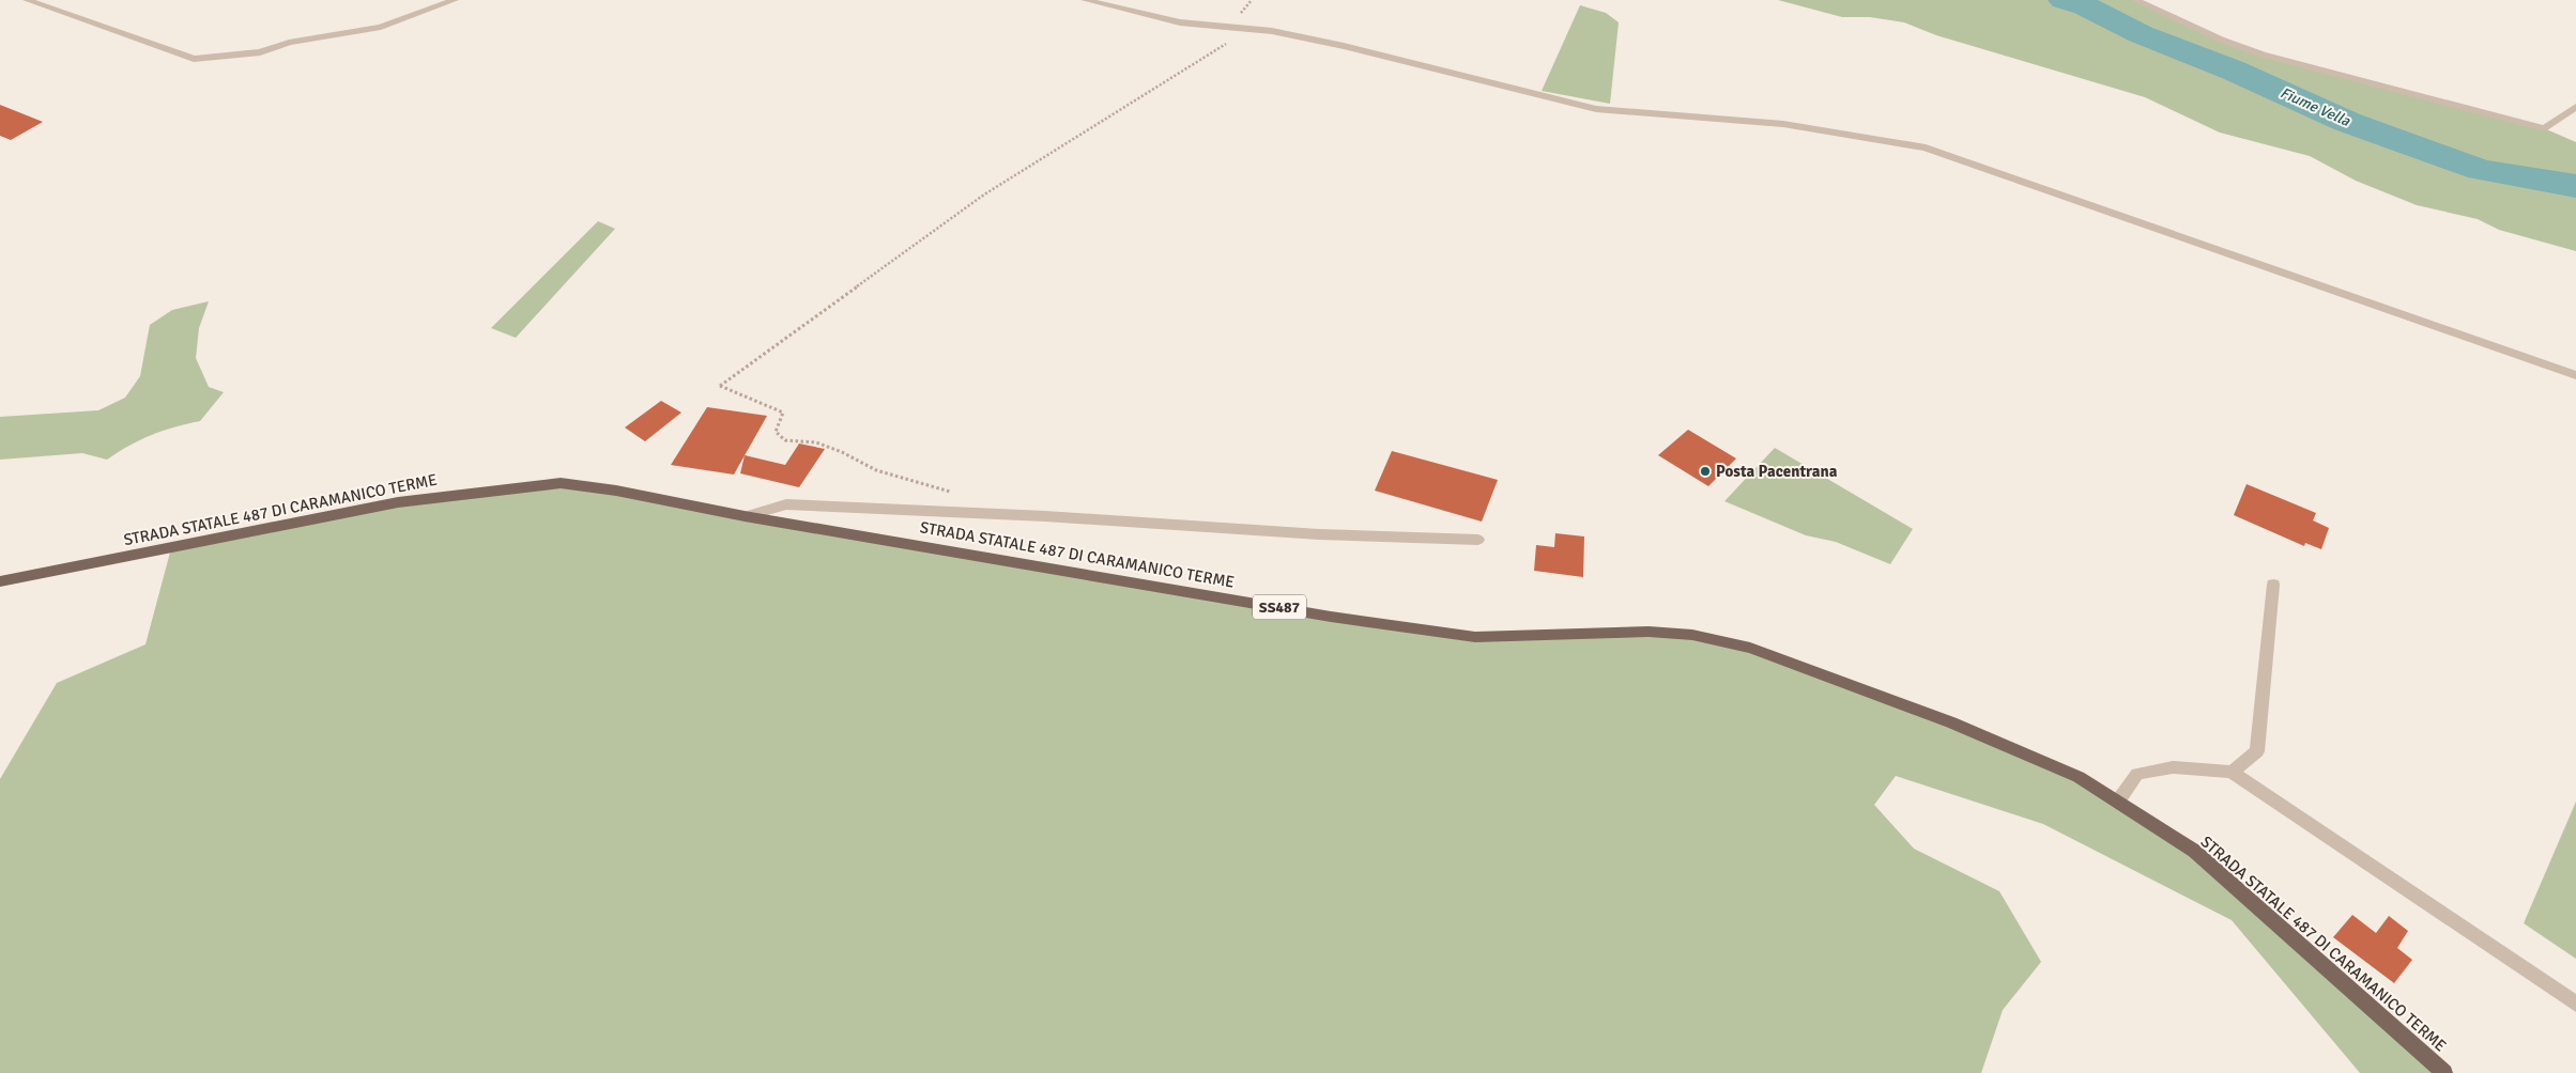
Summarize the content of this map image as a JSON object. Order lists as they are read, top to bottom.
{
  "streets": {
    "main road": ["STRADA STATALE 487 DI CARAMANICO TERME", "SS487"]
  },
  "water": ["Fiume Vella"],
  "places": ["Posta Pacentrana"]
}
